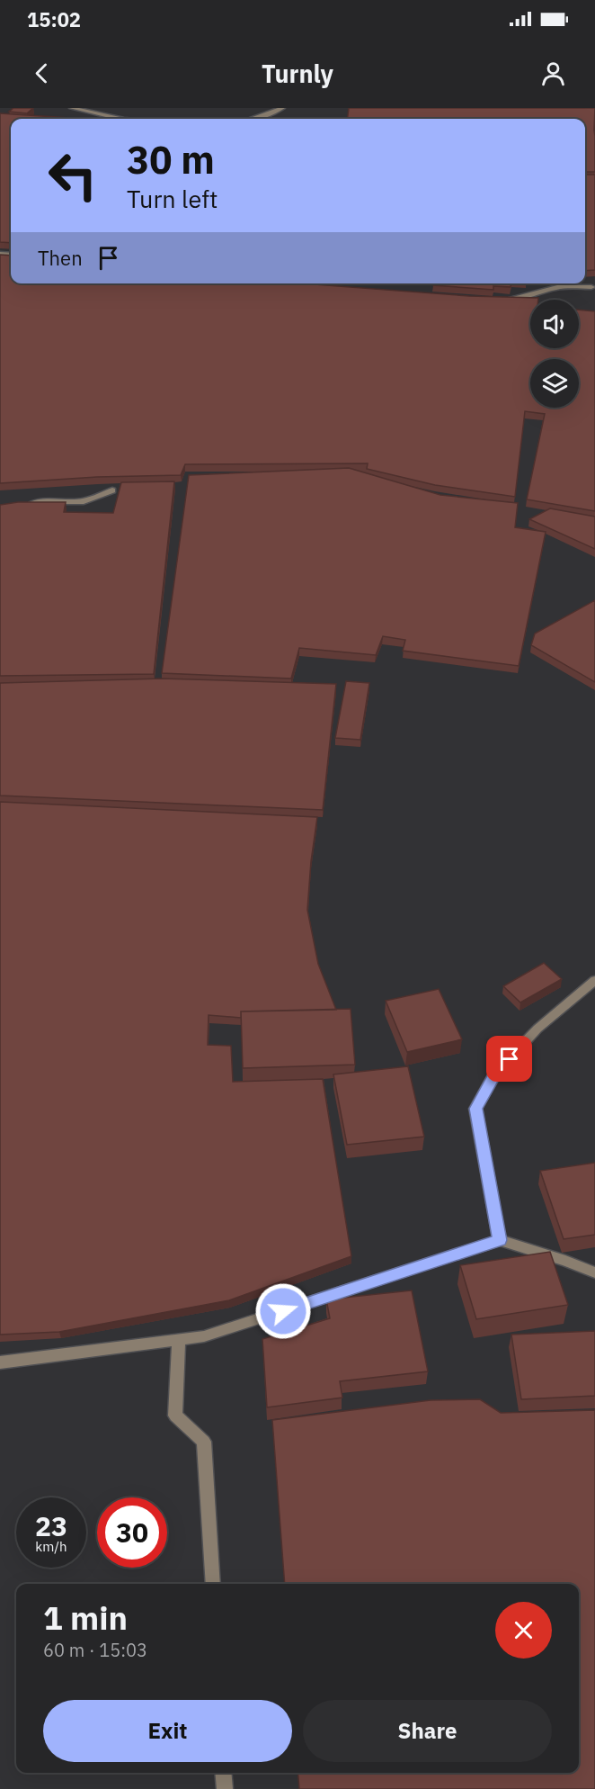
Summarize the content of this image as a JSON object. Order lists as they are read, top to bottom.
{
  "page": {
    "status": "15:02",
    "header": "Turnly",
    "turn": ["30 m", "Turn left"],
    "then": "Then",
    "speed": "23 km/h",
    "limit": "30",
    "heading": ["1 min", "60 m · 15:03"],
    "buttons": ["Exit", "Share"]
  }
}
